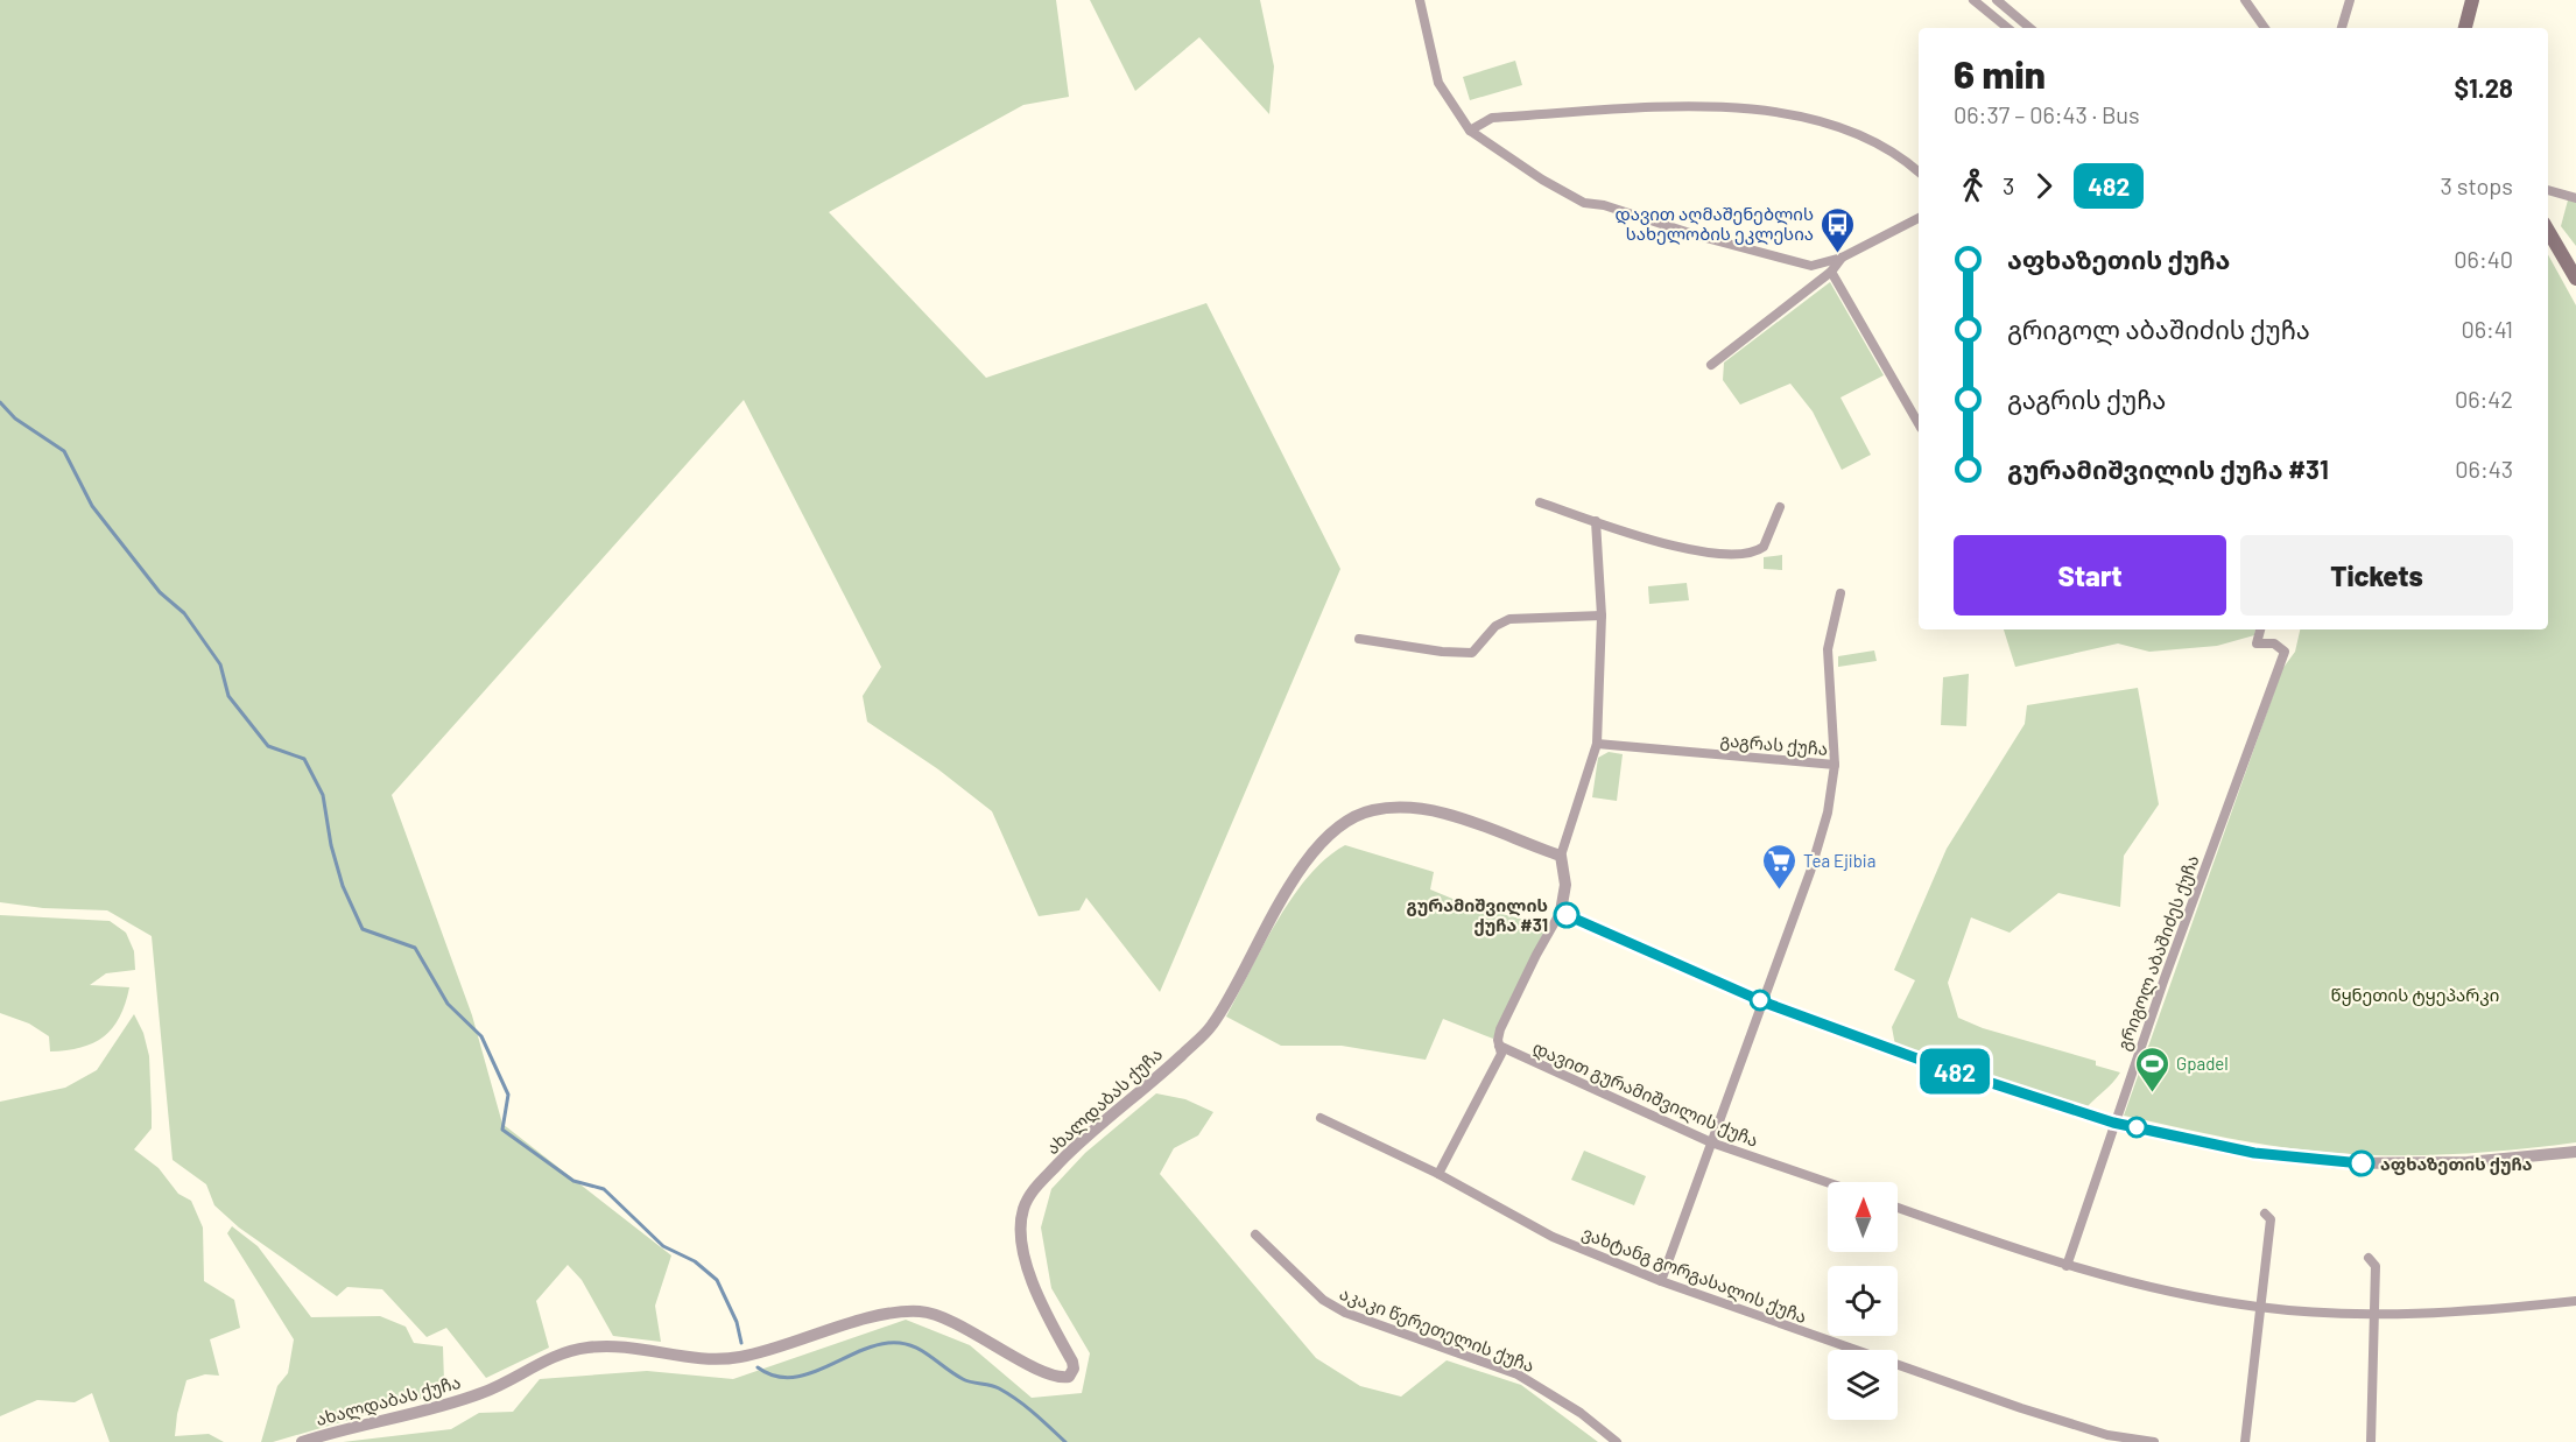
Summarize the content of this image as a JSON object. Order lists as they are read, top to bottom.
{
  "streets": {
    "street": [
      "გაგრას ქუჩა",
      "გრიგოლ აბაშიძეს ქუჩა",
      "დავით გურამიშვილის ქუჩა",
      "ახალდაბას ქუჩა",
      "ვახტანგ გორგასალის ქუჩა",
      "აკაკი წერეთელის ქუჩა"
    ]
  },
  "crossings": [
    ["გაგრას ქუჩა", "დავით გურამიშვილის ქუჩა"],
    ["გაგრას ქუჩა", "ვახტანგ გორგასალის ქუჩა"]
  ],
  "parks": ["წყნეთის ტყეპარკი"],
  "places": {
    "bus stop": ["დავით აღმაშენებლის სახელობის ეკლესია"],
    "supermarket": ["Tea Ejibia"],
    "other": ["გურამიშვილის ქუჩა #31", "აფხაზეთის ქუჩა"],
    "sports": ["Gpadel"]
  },
  "lines": ["bus line 482"],
  "north": "top",
  "page": {
    "on_map": "482",
    "heading": ["6 min", "06:37 – 06:43 · Bus", "$1.28"],
    "legs": ["3", "482", "3 stops"],
    "list": [
      {
        "name": "აფხაზეთის ქუჩა",
        "value": "06:40"
      },
      {
        "name": "გრიგოლ აბაშიძის ქუჩა",
        "value": "06:41"
      },
      {
        "name": "გაგრის ქუჩა",
        "value": "06:42"
      },
      {
        "name": "გურამიშვილის ქუჩა #31",
        "value": "06:43"
      }
    ],
    "buttons": ["Start", "Tickets"]
  }
}
